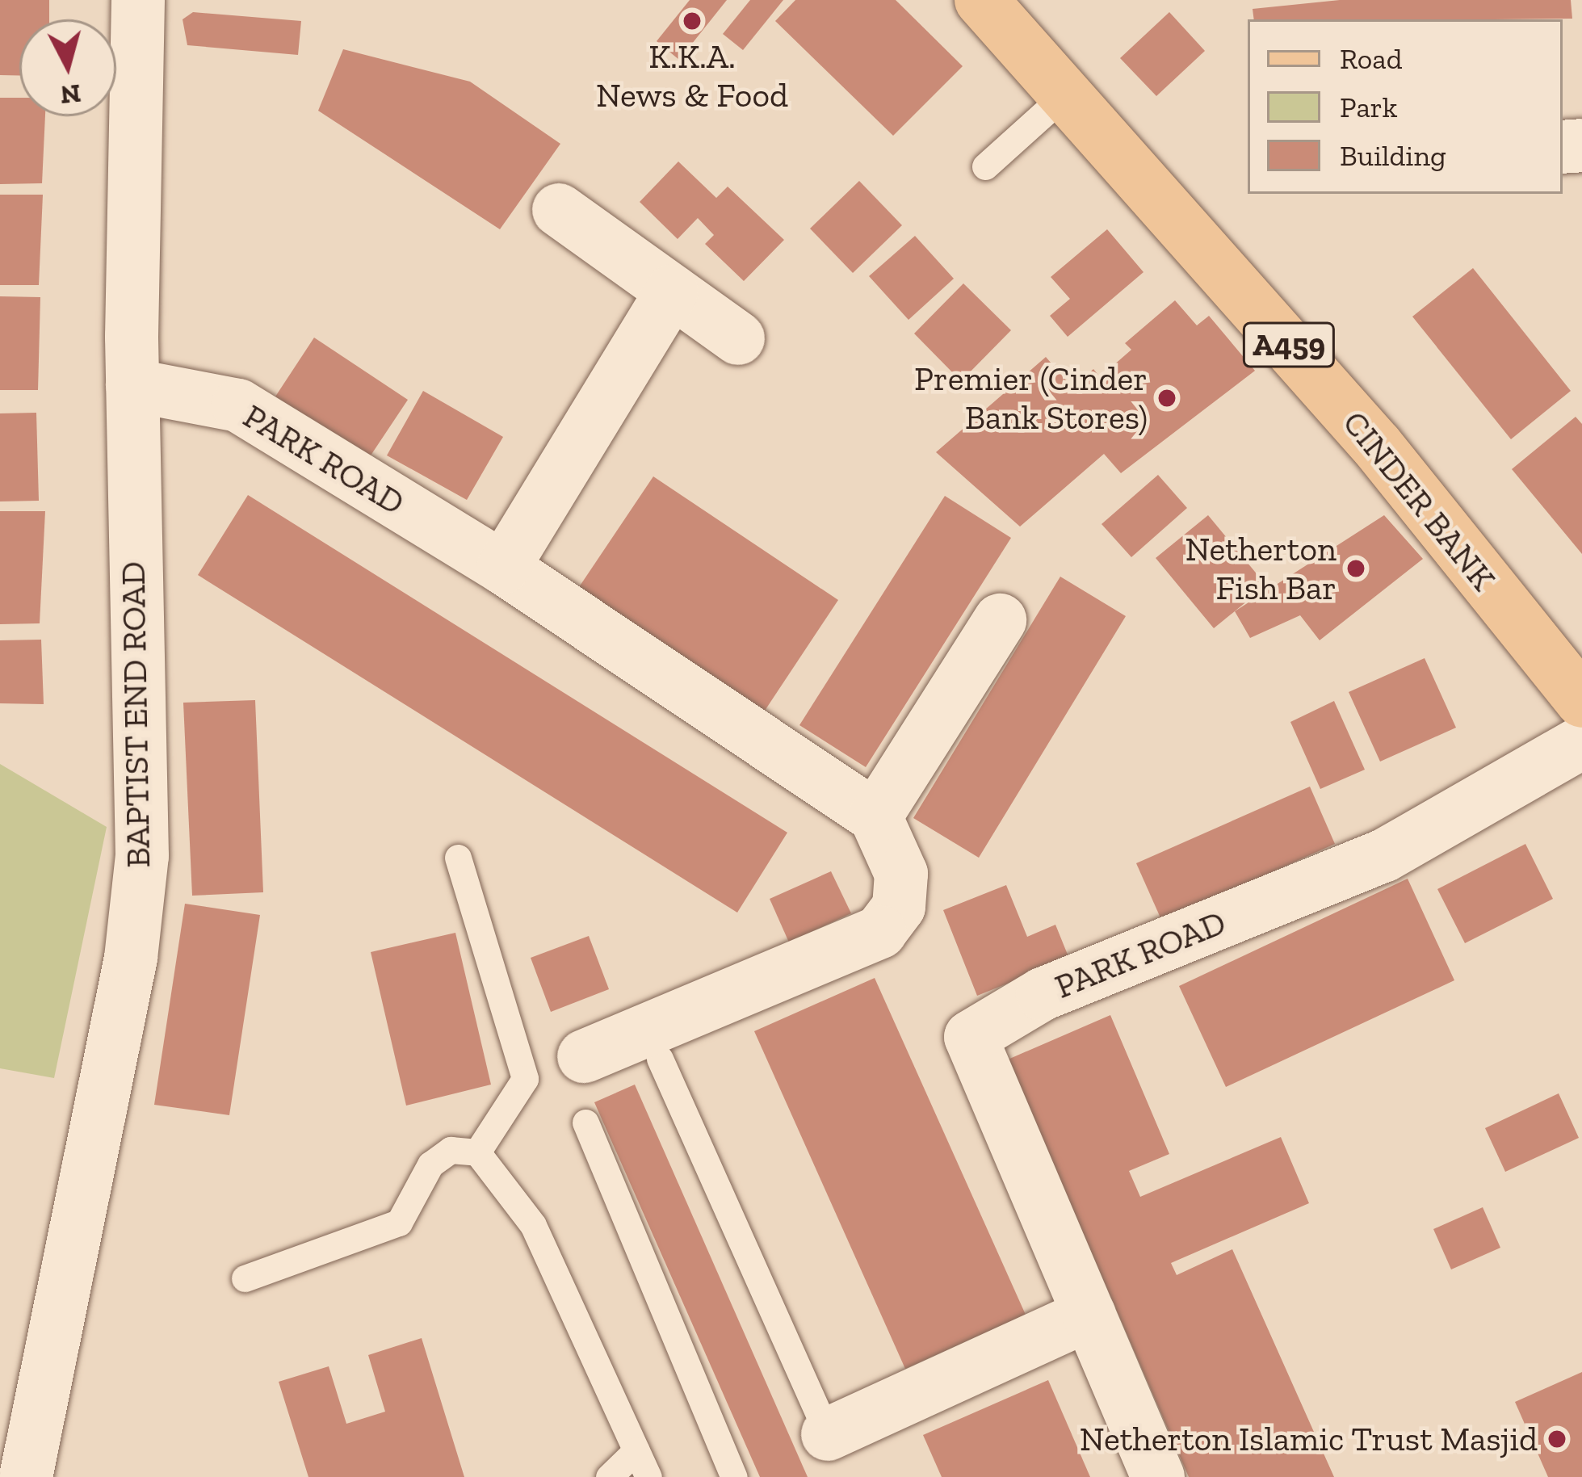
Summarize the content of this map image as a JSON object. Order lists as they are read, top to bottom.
{
  "streets": {
    "main road": ["A459", "CINDER BANK"],
    "street": ["PARK ROAD", "BAPTIST END ROAD"]
  },
  "crossings": [
    ["PARK ROAD", "BAPTIST END ROAD"]
  ],
  "places": [
    "K.K.A. News & Food",
    "Premier (Cinder Bank Stores)",
    "Netherton Fish Bar",
    "Netherton Islamic Trust Masjid"
  ],
  "legend": ["Road", "Park", "Building"],
  "north": "bottom"
}
